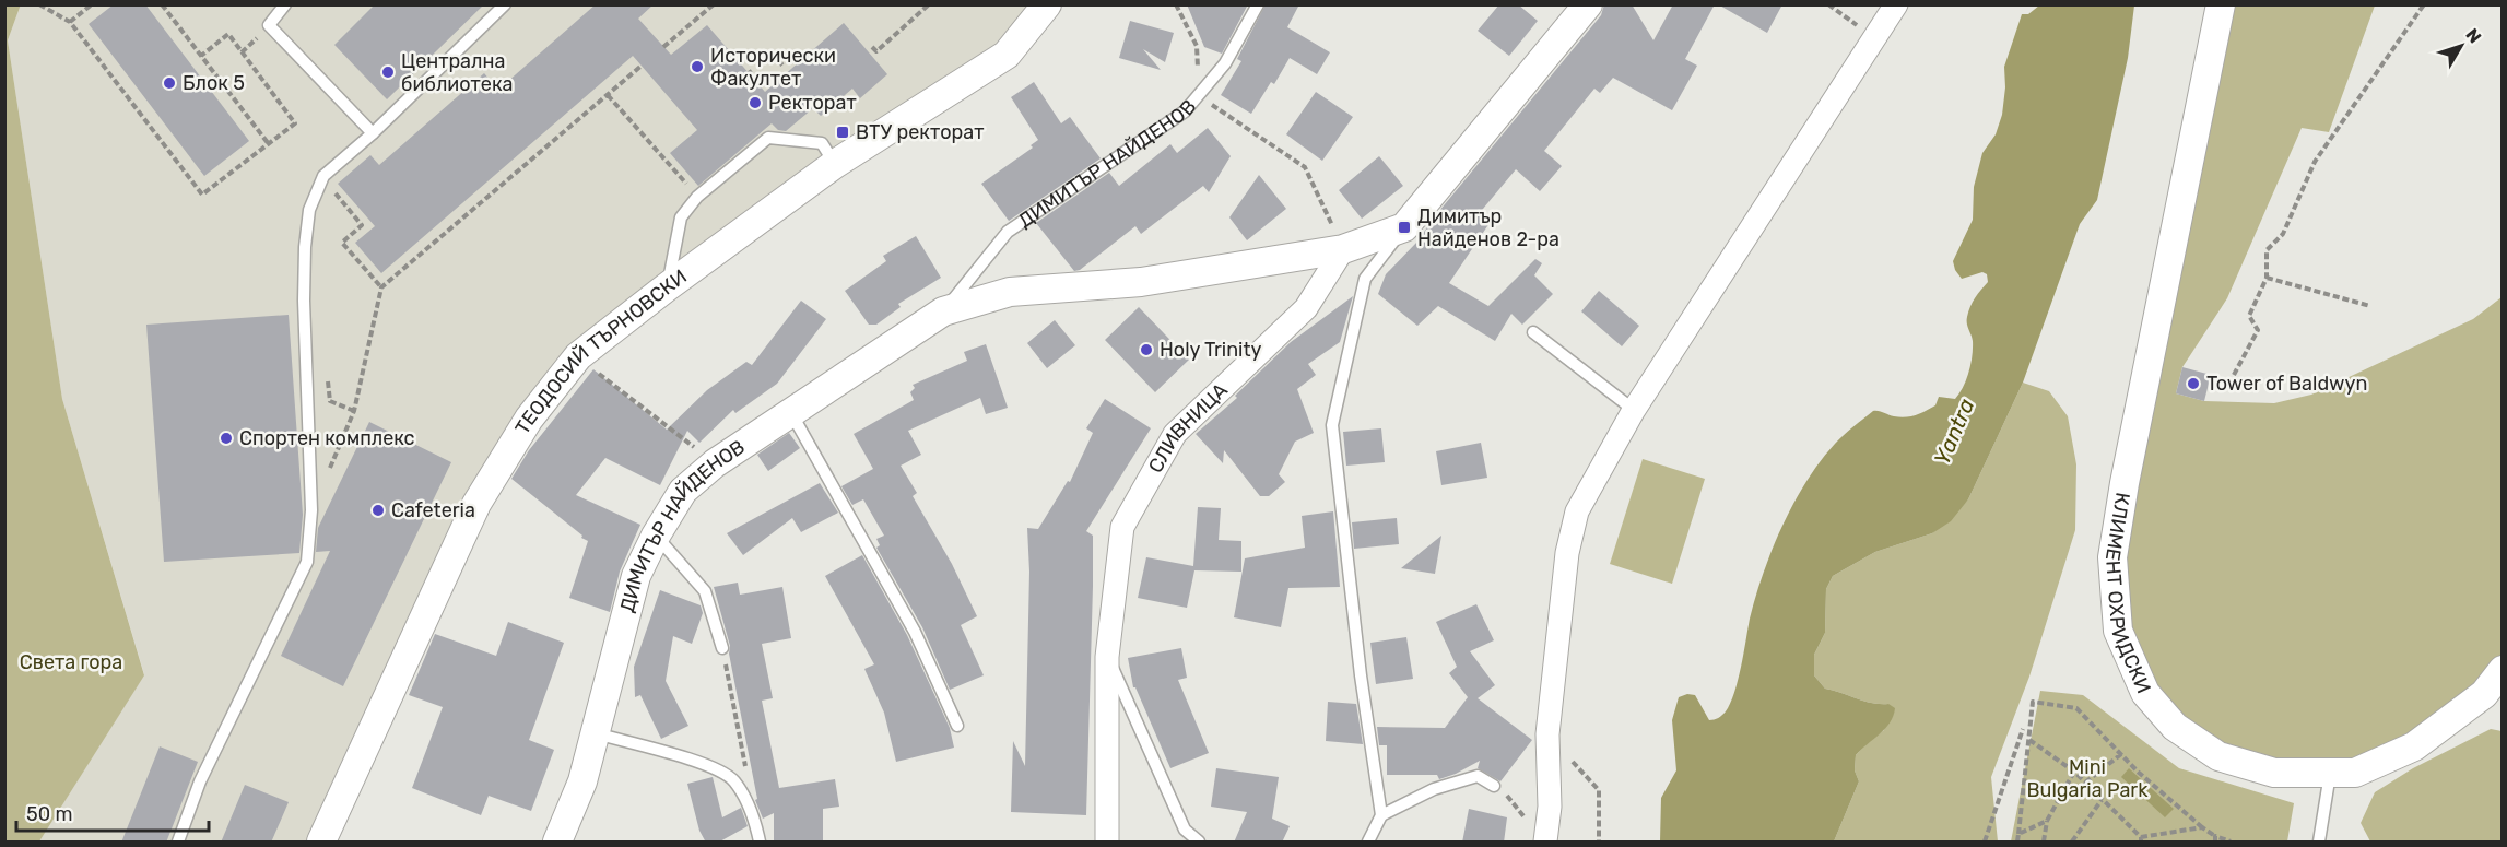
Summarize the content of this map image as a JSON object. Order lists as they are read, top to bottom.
{
  "streets": {
    "street": [
      "ДИМИТЪР НАЙДЕНОВ",
      "ТЕОДОСИЙ ТЪРНОВСКИ",
      "СЛИВНИЦА",
      "КЛИМЕНТ ОХРИДСКИ"
    ]
  },
  "crossings": [
    ["ДИМИТЪР НАЙДЕНОВ", "СЛИВНИЦА"]
  ],
  "water": ["Yantra"],
  "parks": ["Света гора", "Mini Bulgaria Park"],
  "places": {
    "other": [
      "Исторически Факултет",
      "Централна библиотека",
      "Блок 5",
      "Ректорат",
      "Holy Trinity",
      "Tower of Baldwyn",
      "Спортен комплекс",
      "Cafeteria"
    ],
    "transit": ["ВТУ ректорат", "Димитър Найденов 2-ра"]
  },
  "scale_bar": "50 m",
  "north": "top right"
}
